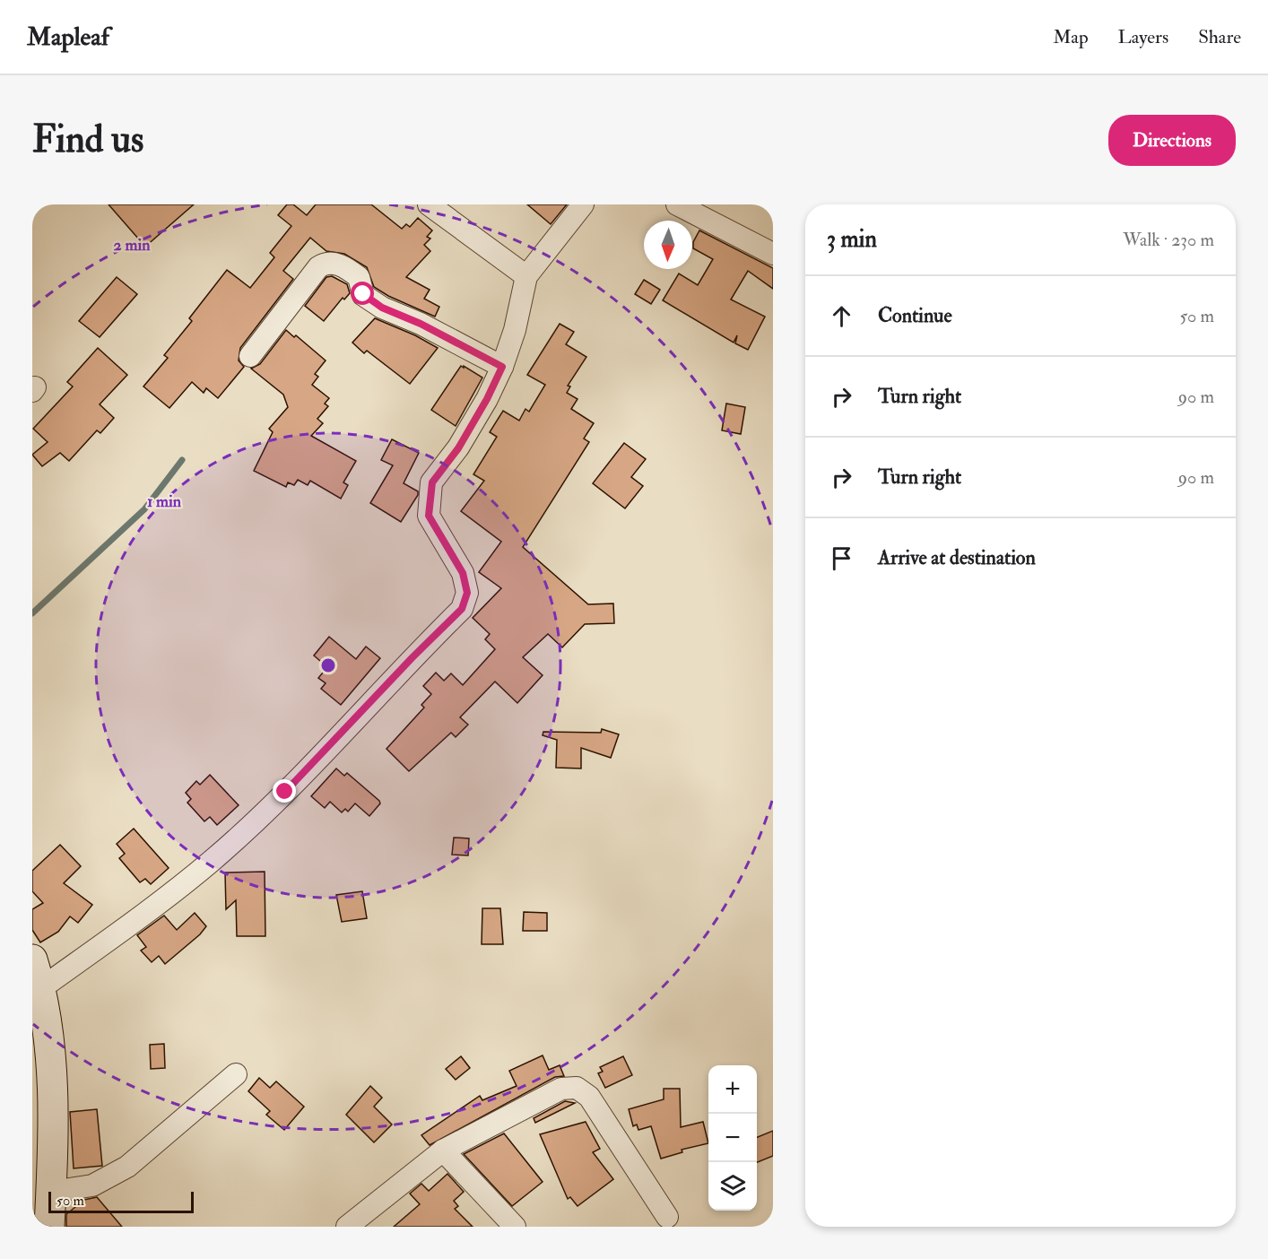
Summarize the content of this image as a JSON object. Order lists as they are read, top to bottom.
{
  "scale_bar": "50 m",
  "north": "bottom",
  "page": {
    "header": "Mapleaf",
    "nav": ["Map", "Layers", "Share"],
    "buttons": "Directions",
    "title": "Find us",
    "heading": ["3 min", "Walk · 230 m"],
    "list": [
      ["Continue", "50 m"],
      ["Turn right", "90 m"],
      ["Turn right", "90 m"],
      "Arrive at destination"
    ],
    "map_buttons": ["+", "−"],
    "scale": "50 m"
  },
  "rings": ["2 min", "1 min"]
}
